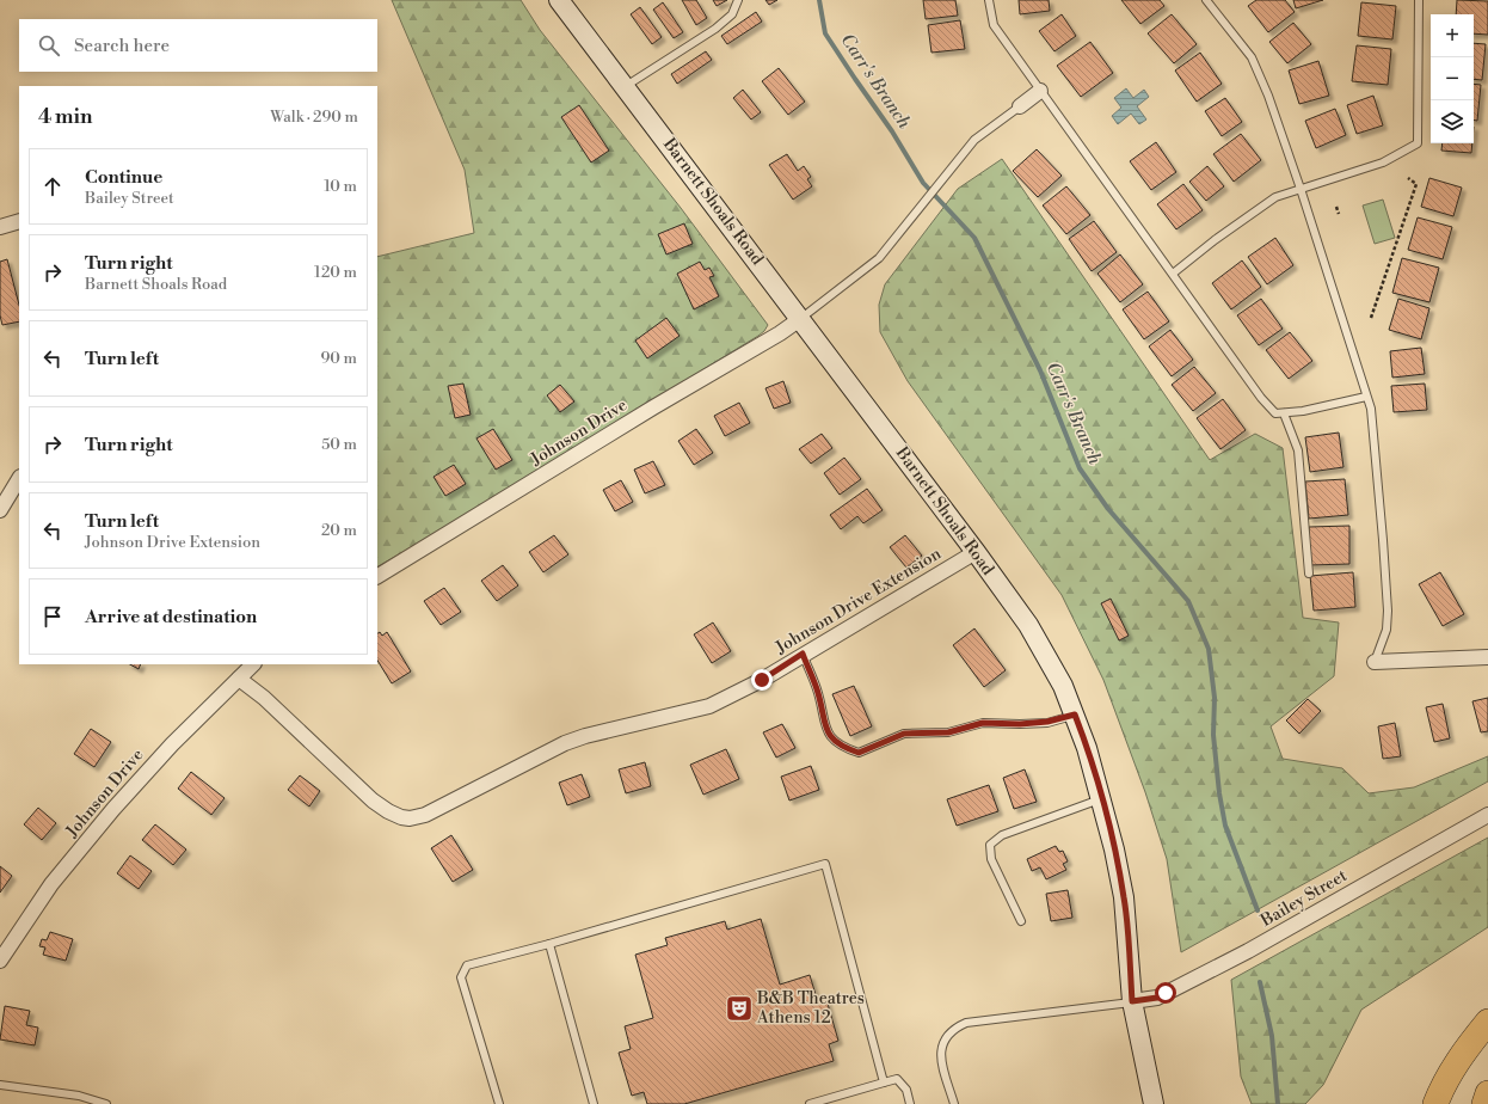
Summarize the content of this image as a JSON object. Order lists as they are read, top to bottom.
{
  "streets": {
    "main road": ["Barnett Shoals Road"],
    "street": ["Johnson Drive", "Johnson Drive Extension", "Bailey Street"]
  },
  "crossings": [
    ["Barnett Shoals Road", "Johnson Drive"],
    ["Barnett Shoals Road", "Johnson Drive Extension"],
    ["Barnett Shoals Road", "Bailey Street"],
    ["Johnson Drive", "Johnson Drive Extension"]
  ],
  "water": ["Carr's Branch"],
  "places": {
    "theatre": ["B&B Theatres Athens 12"]
  },
  "page": {
    "map_buttons": ["+", "−"],
    "search": "Search here",
    "heading": ["4 min", "Walk · 290 m"],
    "list": [
      ["Continue", "Bailey Street", "10 m"],
      ["Turn right", "Barnett Shoals Road", "120 m"],
      ["Turn left", "90 m"],
      ["Turn right", "50 m"],
      ["Turn left", "Johnson Drive Extension", "20 m"],
      "Arrive at destination"
    ]
  }
}
